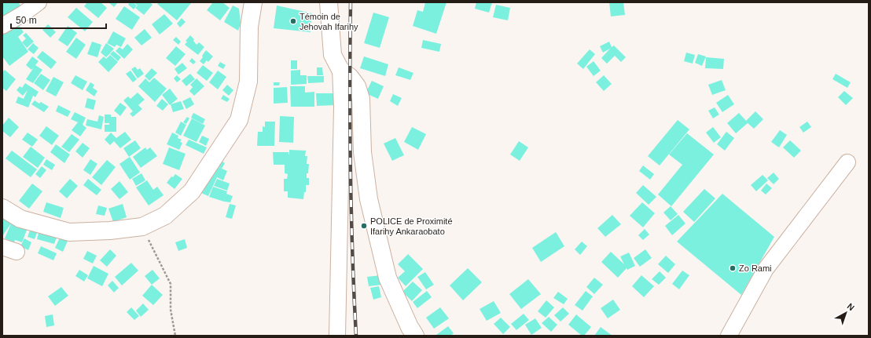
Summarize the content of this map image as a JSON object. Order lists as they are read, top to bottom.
{
  "places": ["Témoin de Jehovah Ifarihy", "POLICE de Proximité Ifarihy Ankaraobato", "Zo Rami"],
  "scale_bar": "50 m",
  "north": "top right"
}
